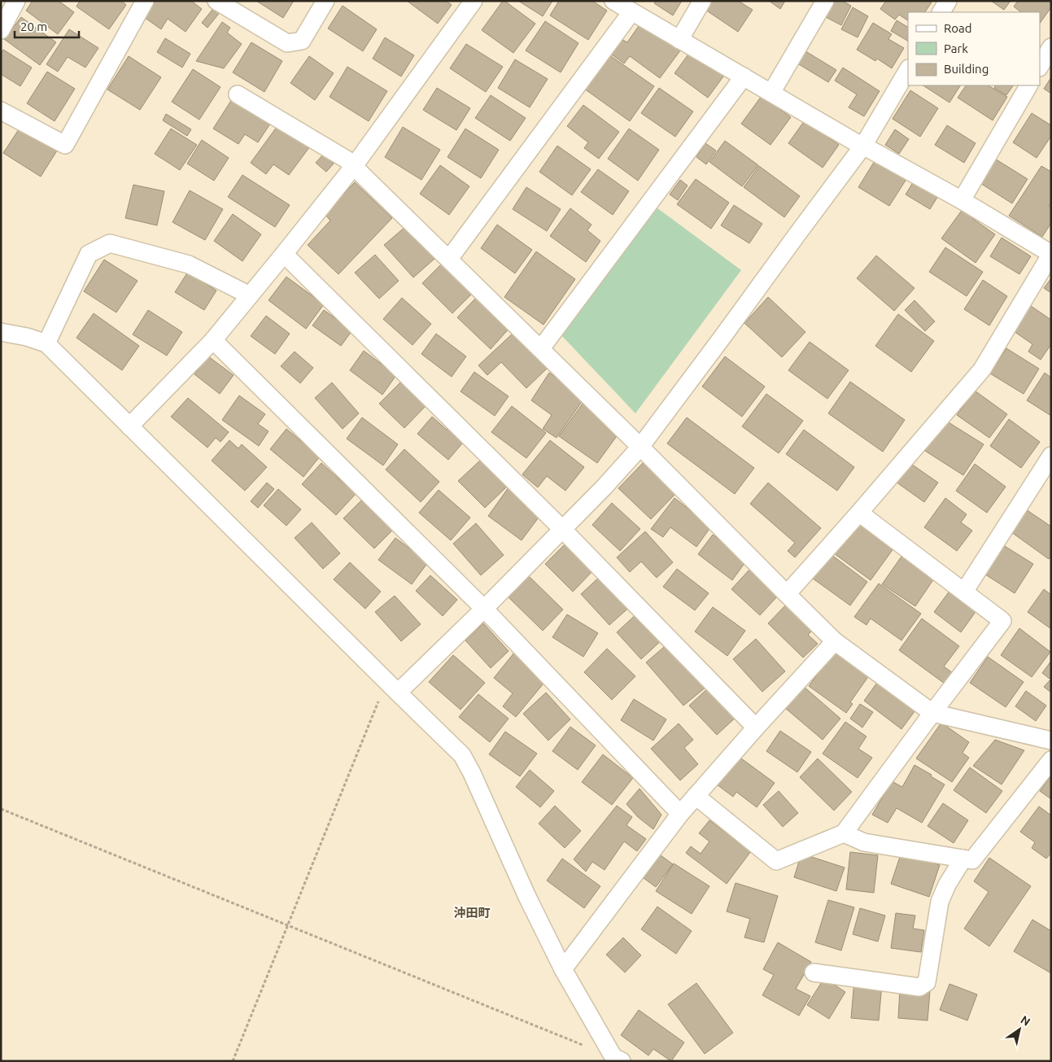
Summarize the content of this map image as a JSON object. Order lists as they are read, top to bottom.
{
  "districts": ["沖田町"],
  "legend": ["Road", "Park", "Building"],
  "scale_bar": "20 m",
  "north": "top right"
}
